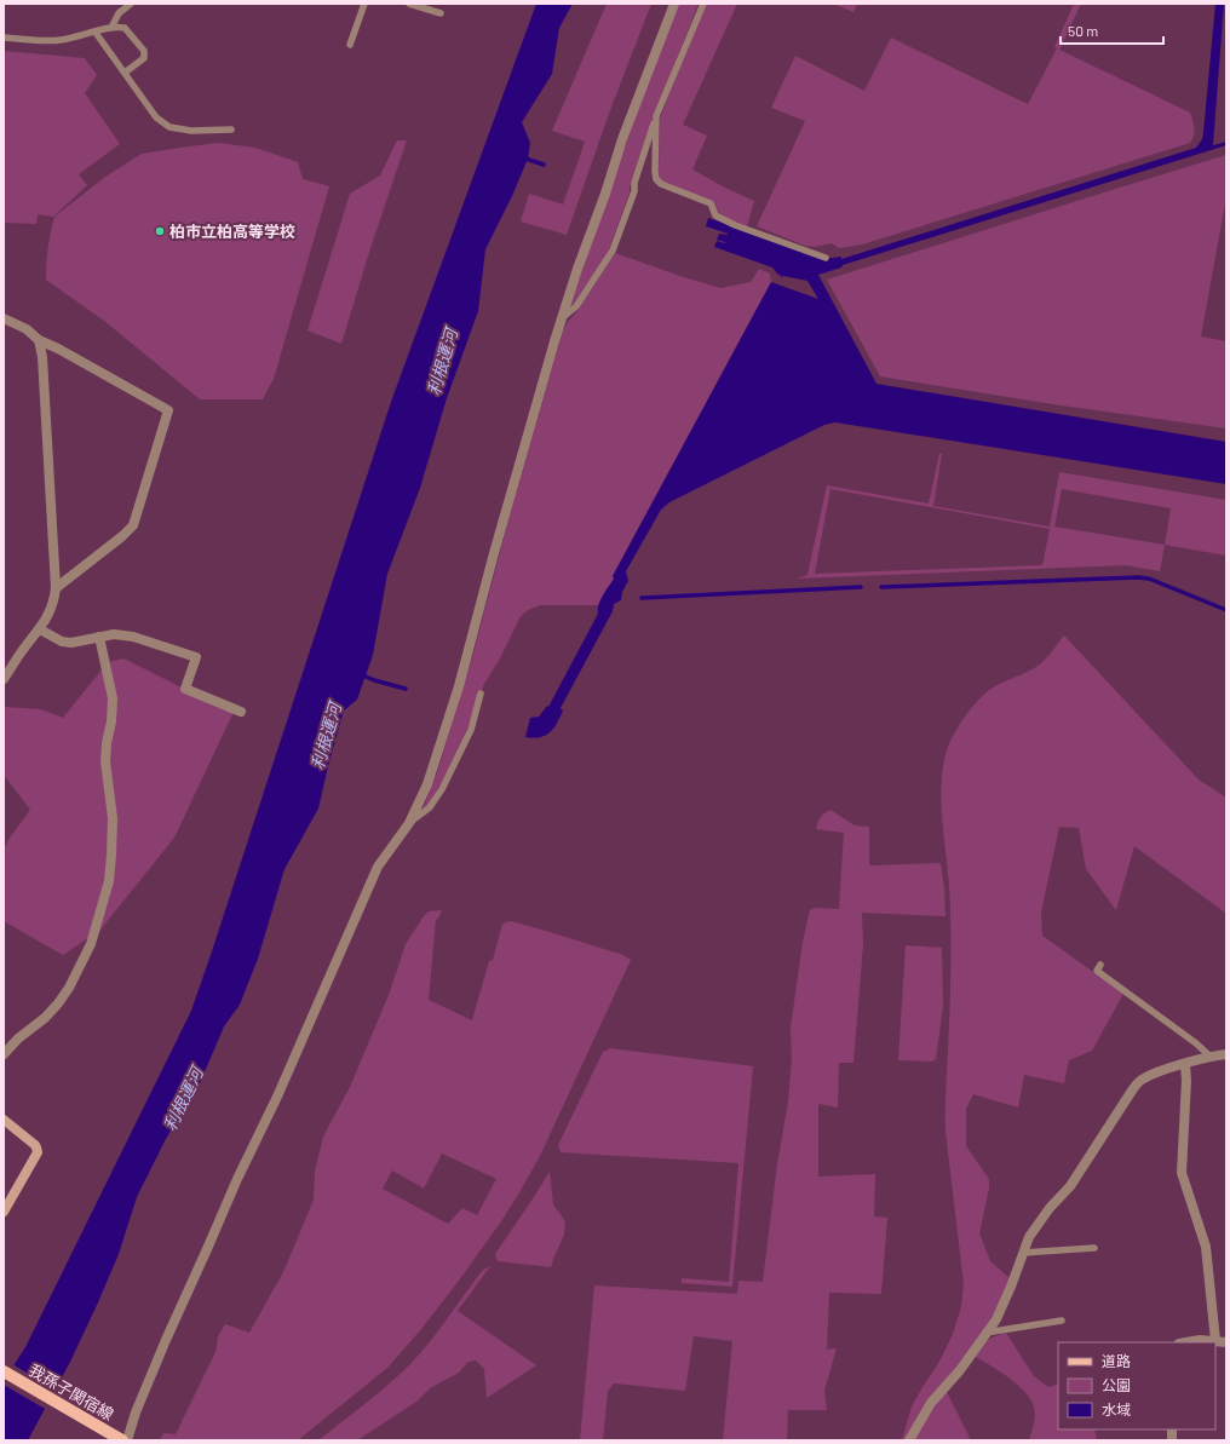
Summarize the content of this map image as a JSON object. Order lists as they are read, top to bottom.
{
  "streets": {
    "main road": ["我孫子関宿線"]
  },
  "water": ["利根運河"],
  "places": ["柏市立柏高等学校"],
  "legend": ["道路", "公園", "水域"],
  "scale_bar": "50 m"
}
